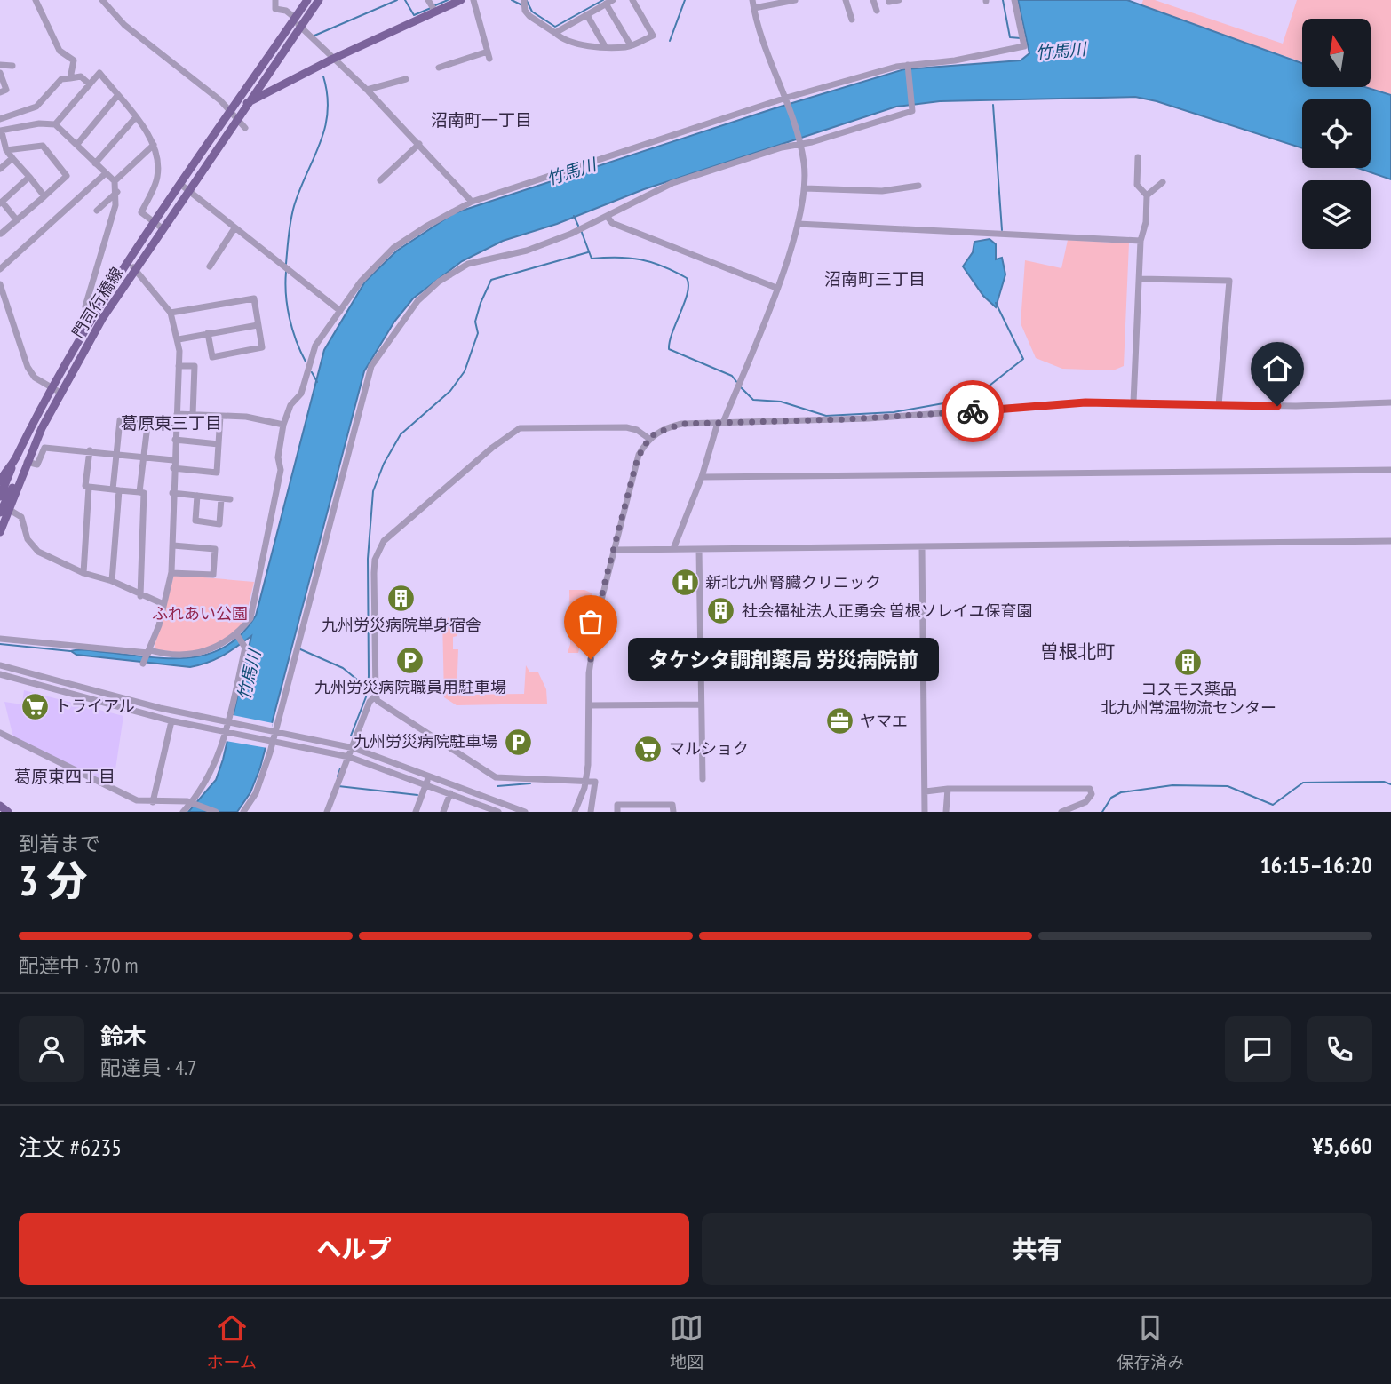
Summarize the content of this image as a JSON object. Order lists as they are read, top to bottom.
{
  "streets": {
    "main road": ["門司行橋線"]
  },
  "districts": [
    "沼南町一丁目",
    "沼南町三丁目",
    "葛原東三丁目",
    "曽根北町",
    "葛原東四丁目"
  ],
  "water": ["竹馬川"],
  "parks": ["ふれあい公園"],
  "places": {
    "hospital": ["新北九州腎臓クリニック"],
    "building": ["九州労災病院単身宿舎", "社会福祉法人正勇会 曽根ソレイユ保育園", "コスモス薬品 北九州常温物流センター"],
    "other": ["タケシタ調剤薬局 労災病院前"],
    "parking": ["九州労災病院職員用駐車場", "九州労災病院駐車場"],
    "supermarket": ["トライアル", "マルショク"],
    "office": ["ヤマエ"]
  },
  "north": "top",
  "page": {
    "bubble": "タケシタ調剤薬局 労災病院前",
    "heading": ["3 分", "到着まで", "16:15–16:20"],
    "panel": [
      "鈴木",
      "配達員 · 4.7",
      "注文 #6235",
      "¥5,660"
    ],
    "bar": "配達中 · 370 m",
    "buttons": ["ヘルプ", "共有"],
    "tabs": ["ホーム", "地図", "保存済み"]
  }
}
